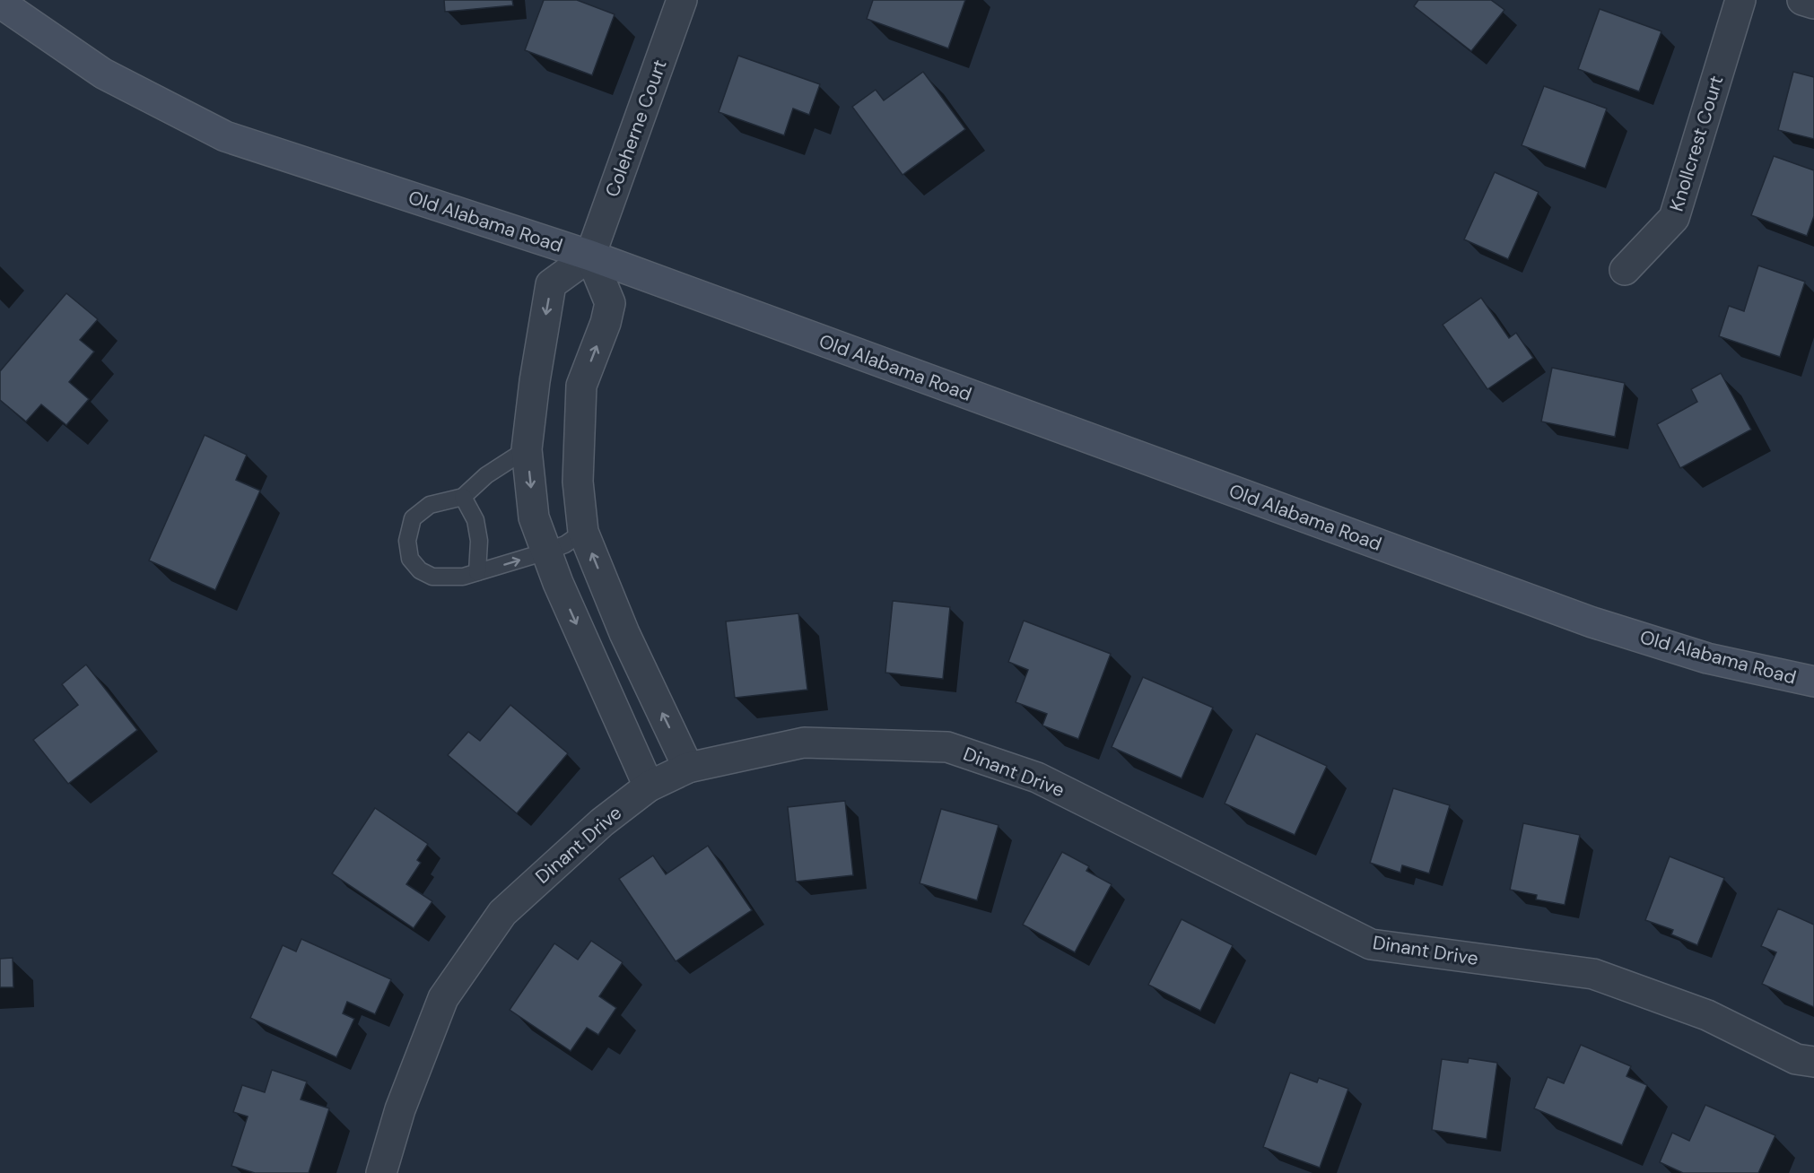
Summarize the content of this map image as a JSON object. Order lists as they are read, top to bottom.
{
  "streets": {
    "main road": ["Old Alabama Road"],
    "street": ["Coleherne Court", "Knollcrest Court", "Dinant Drive"]
  },
  "crossings": [
    ["Coleherne Court", "Old Alabama Road"]
  ]
}
